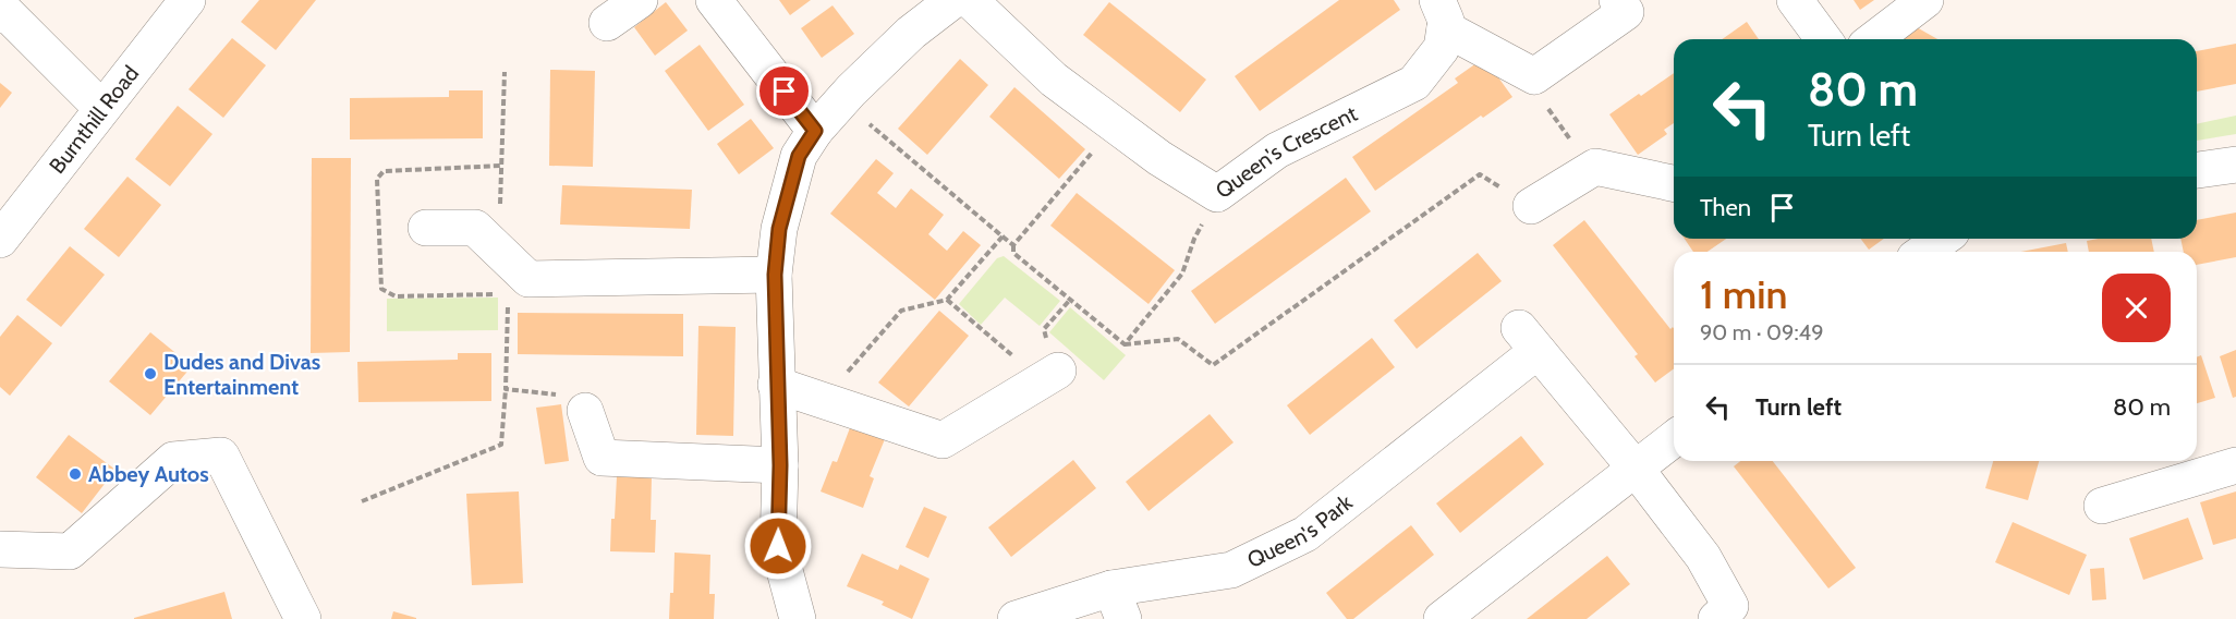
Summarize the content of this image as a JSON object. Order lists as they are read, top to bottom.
{
  "streets": {
    "street": ["Burnthill Road", "Queen's Crescent", "Queen's Park"]
  },
  "places": ["Dudes and Divas Entertainment", "Abbey Autos"],
  "page": {
    "turn": ["80 m", "Turn left"],
    "then": "Then",
    "heading": ["1 min", "90 m · 09:49"],
    "list": [
      {
        "name": "Turn left",
        "value": "80 m"
      }
    ]
  }
}
